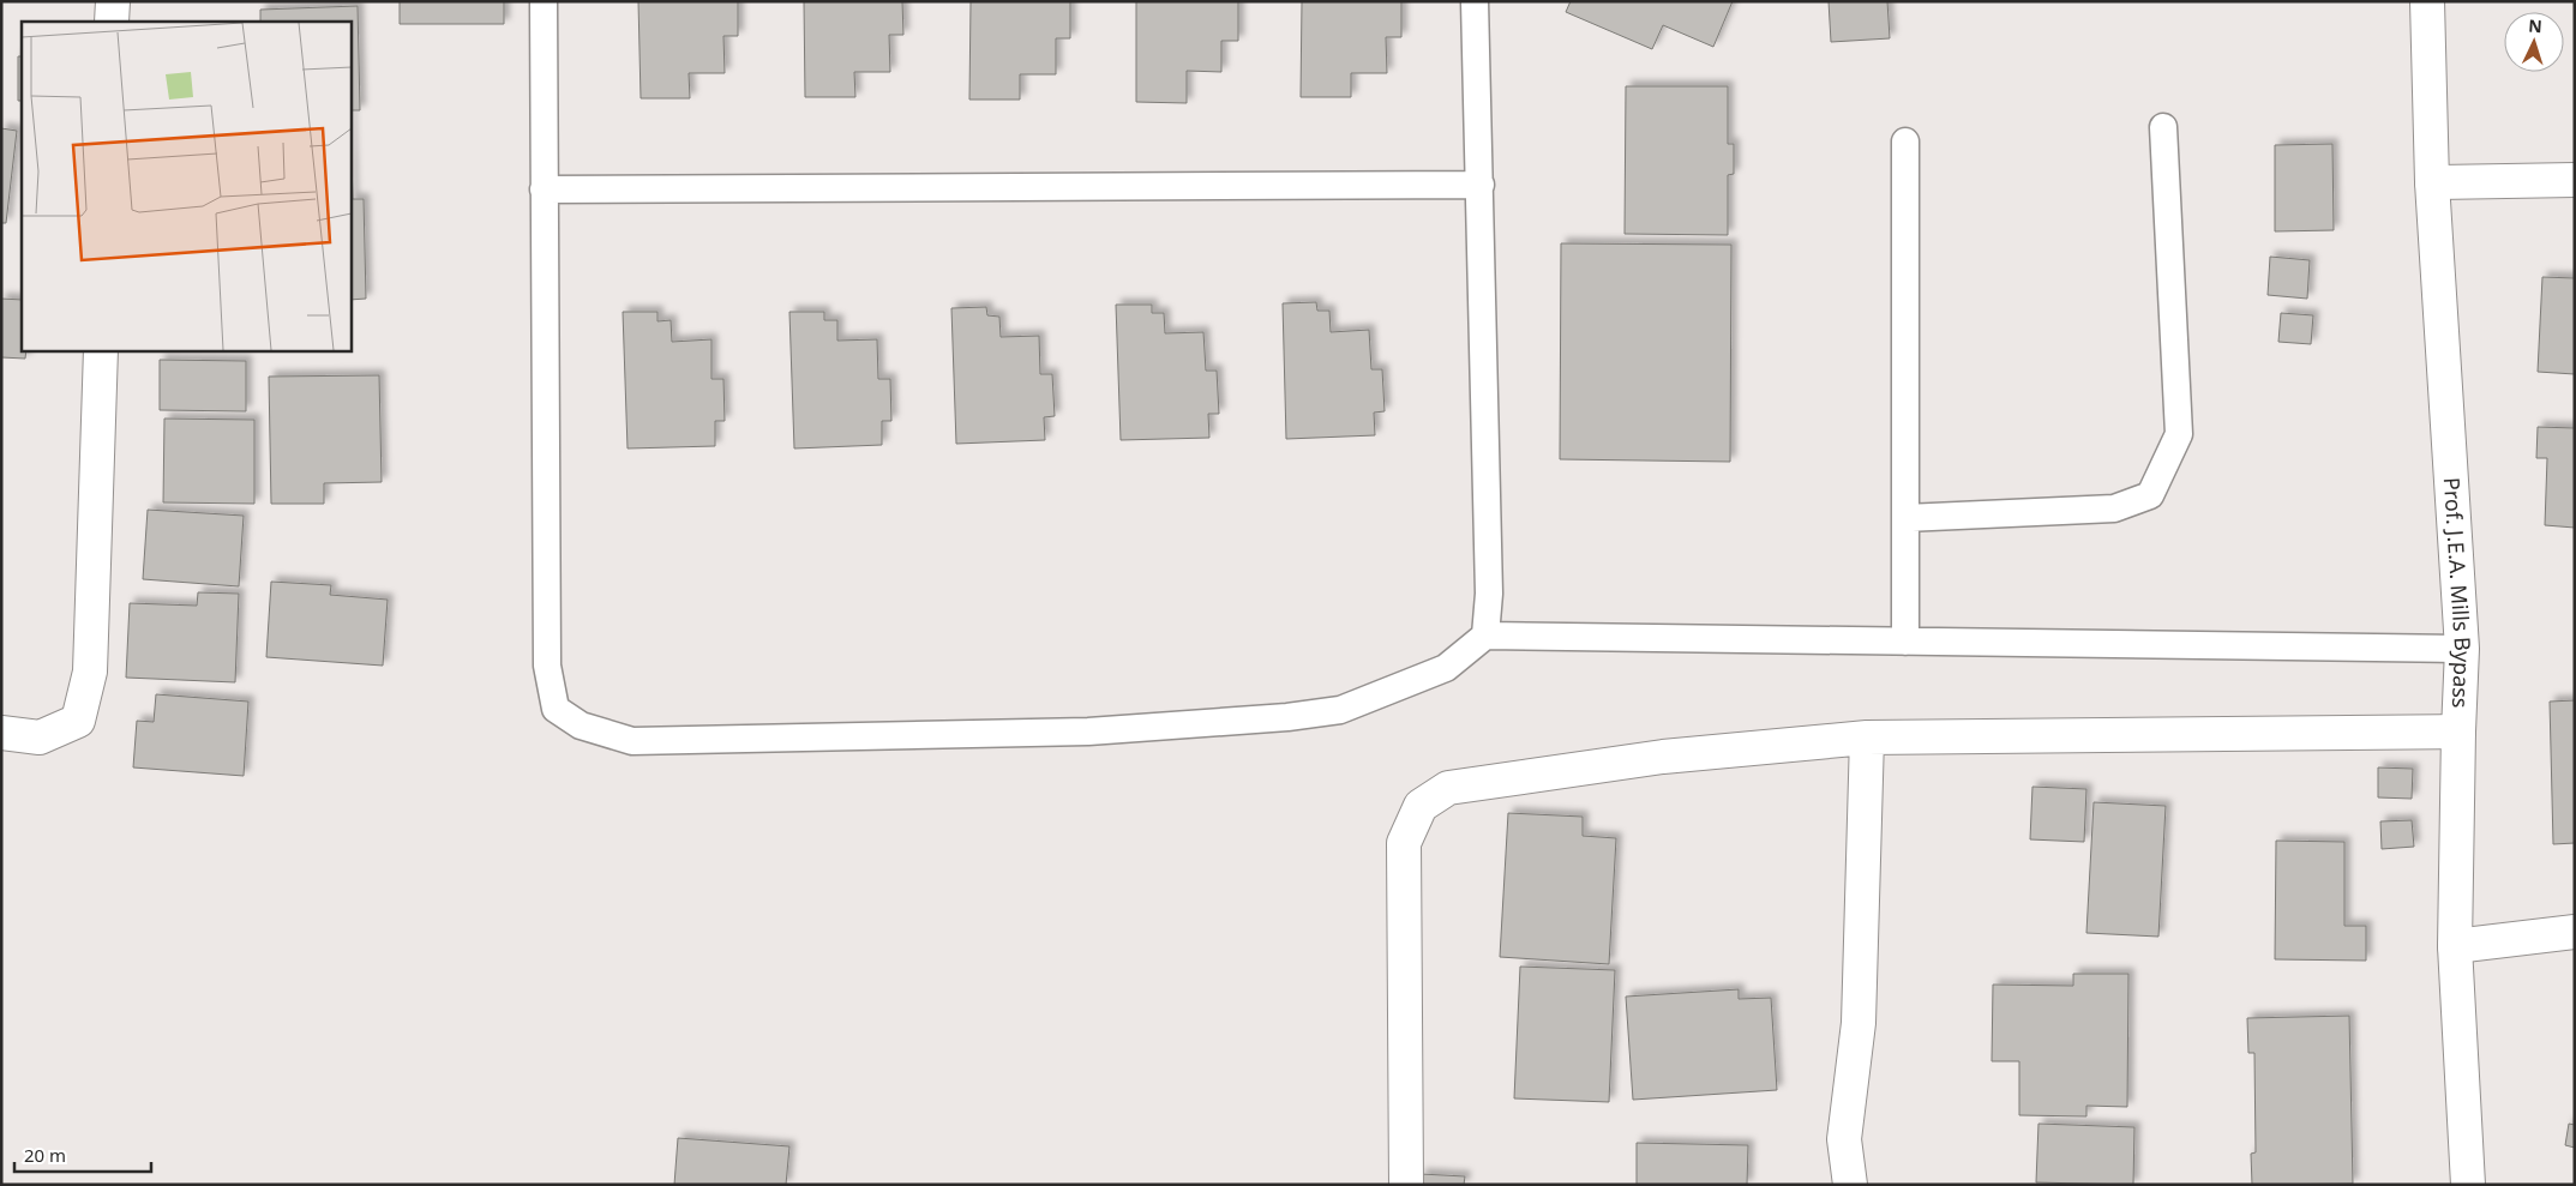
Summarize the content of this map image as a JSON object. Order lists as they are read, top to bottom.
{
  "streets": {
    "street": ["Prof. J.E.A. Mills Bypass"]
  },
  "scale_bar": "20 m",
  "north": "top"
}
